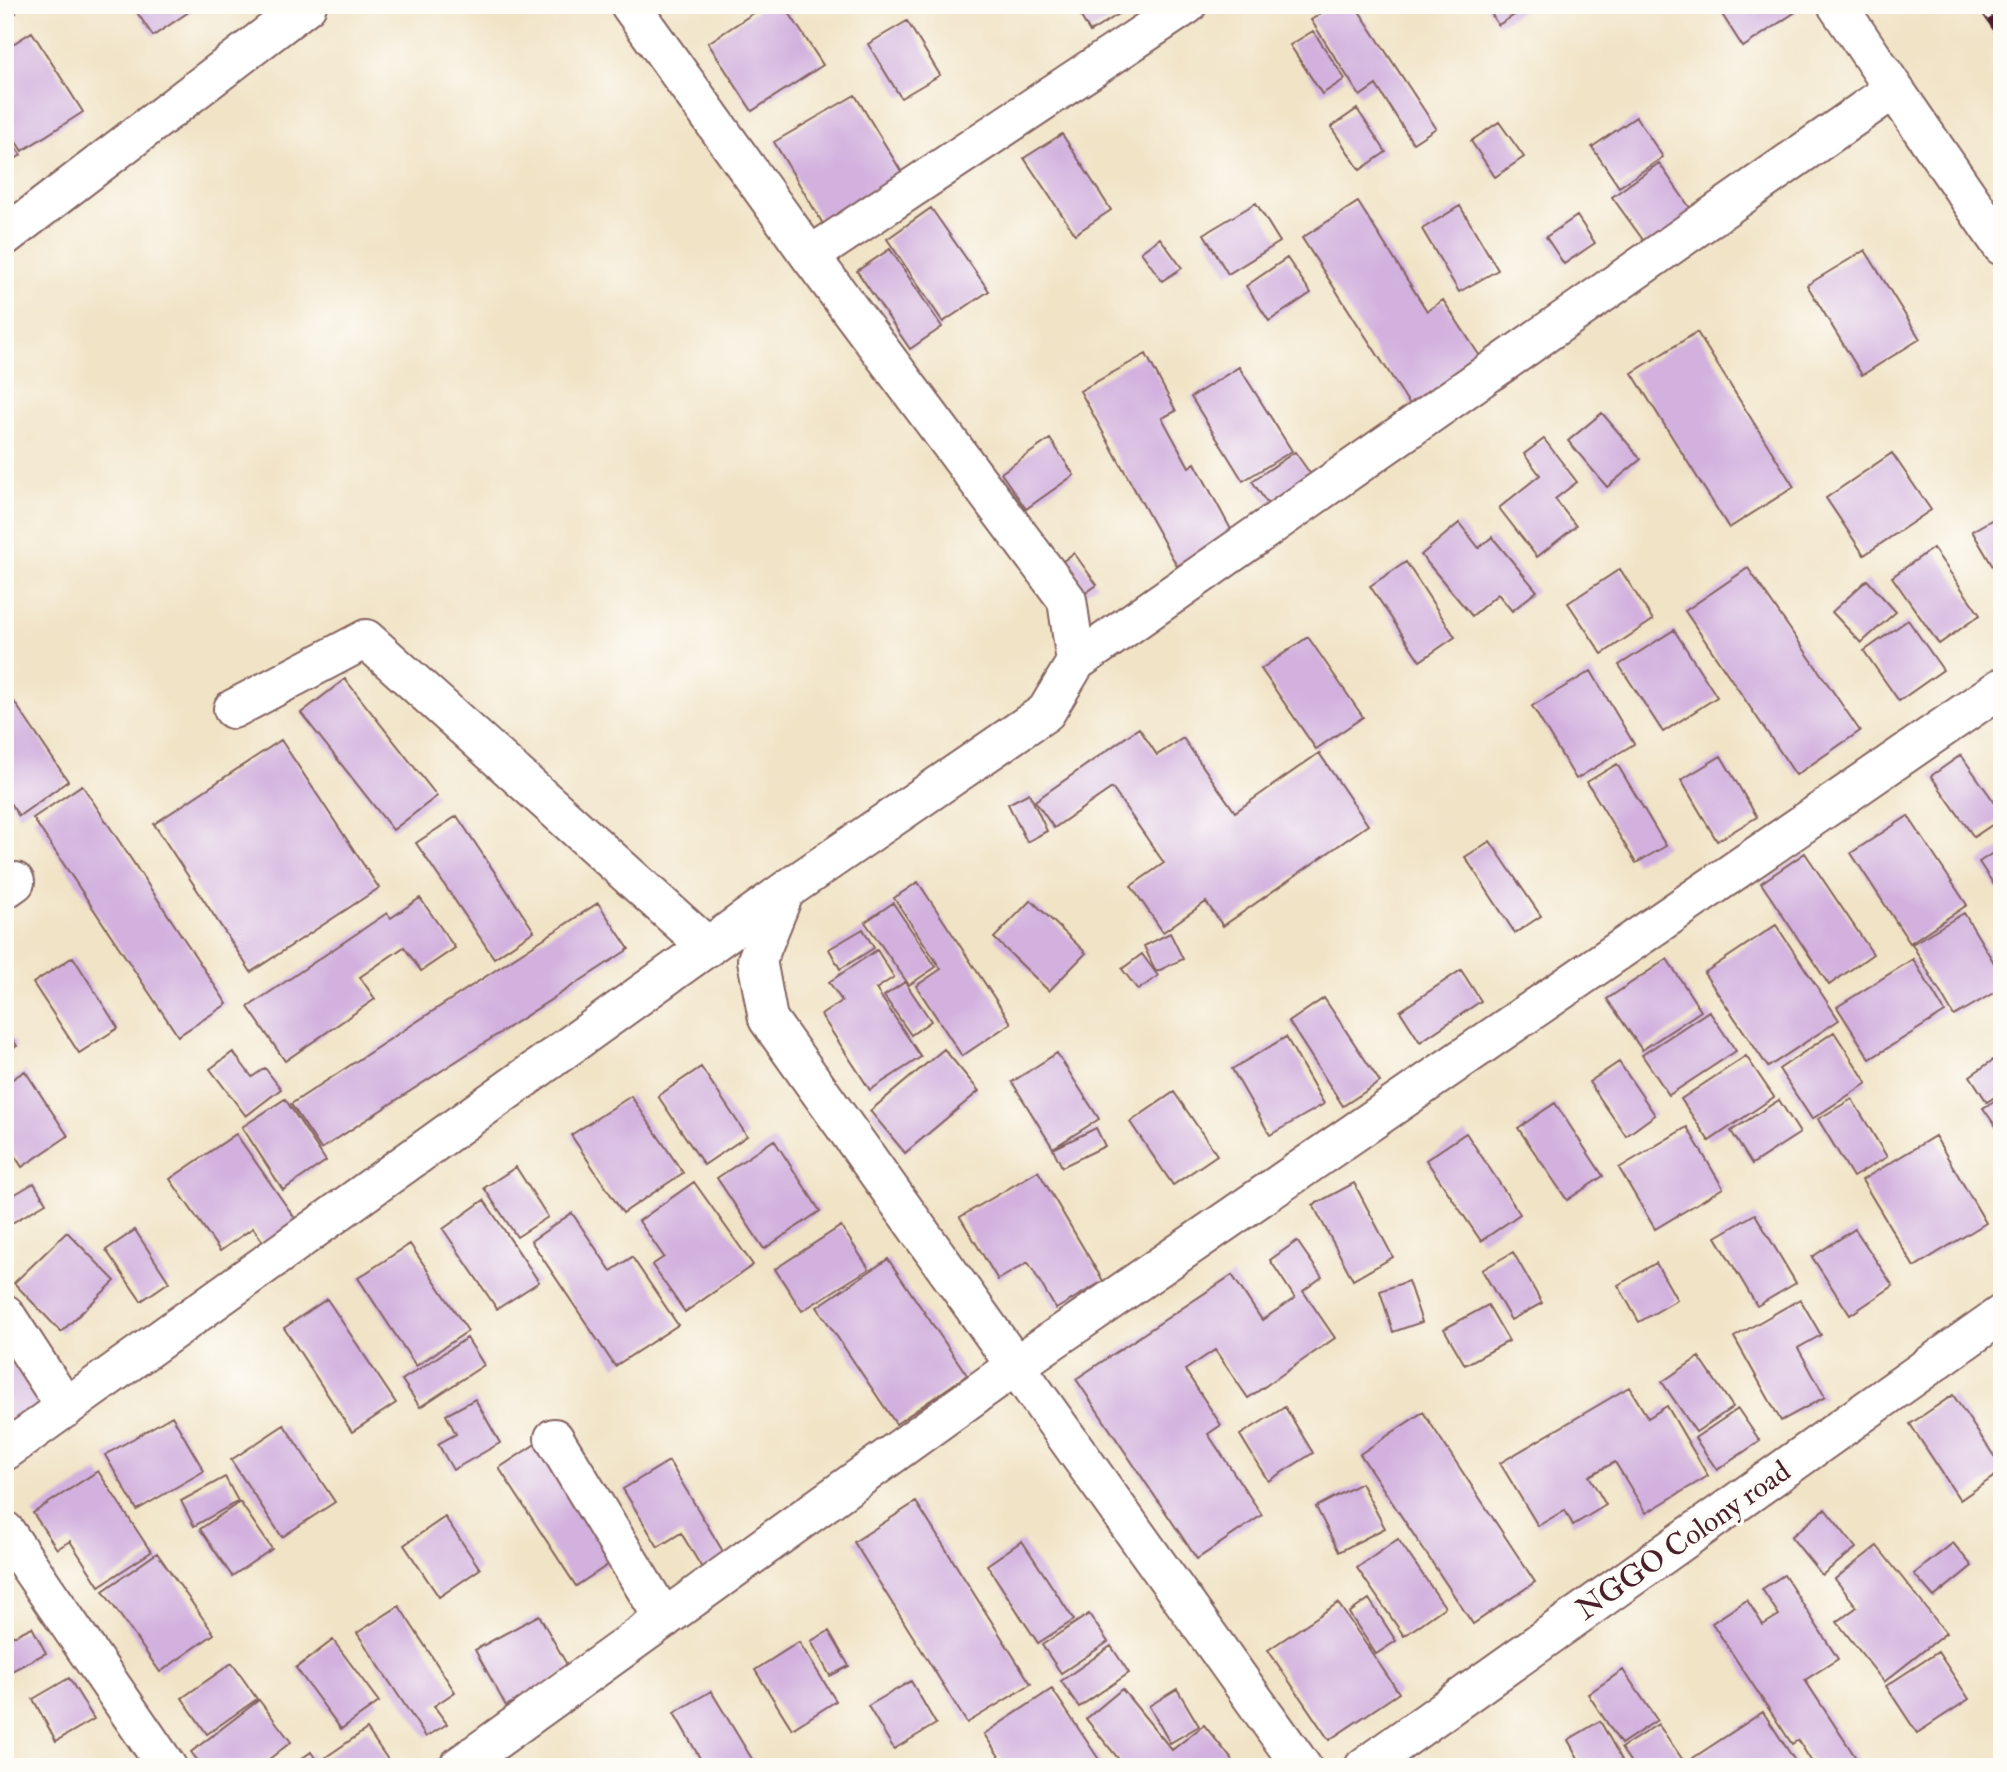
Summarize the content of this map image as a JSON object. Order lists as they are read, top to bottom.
{
  "streets": {
    "street": ["NGGO Colony road"]
  }
}
